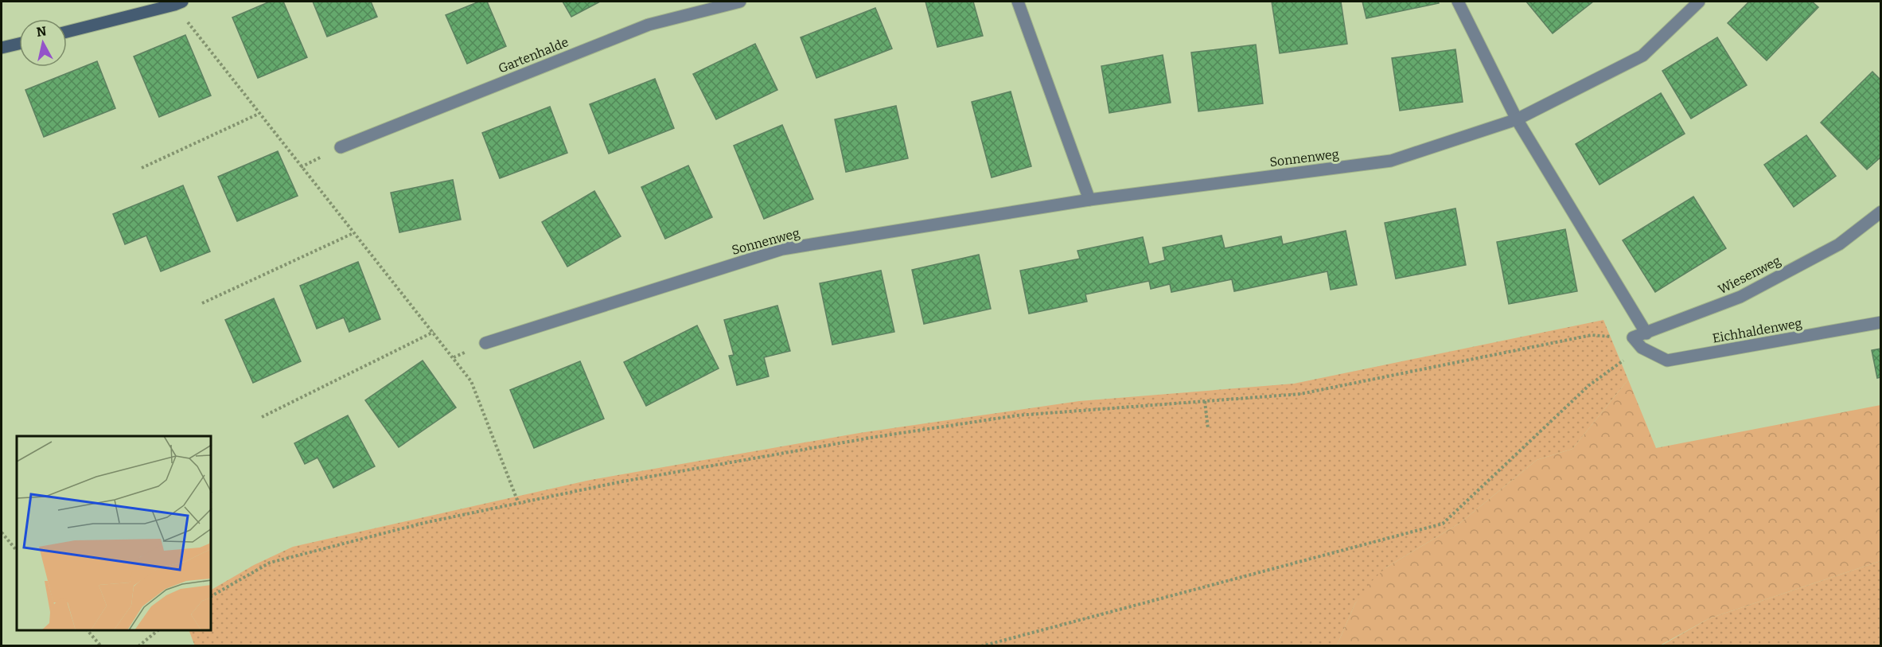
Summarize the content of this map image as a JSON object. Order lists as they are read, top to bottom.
{
  "streets": {
    "street": [
      "Gartenhalde",
      "Sonnenweg",
      "Wiesenweg",
      "Eichhaldenweg"
    ]
  },
  "north": "top"
}
